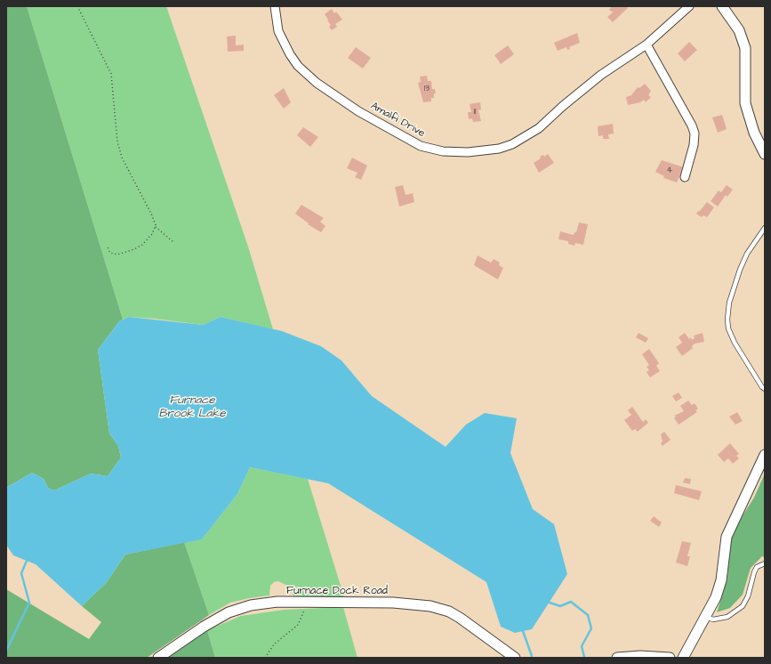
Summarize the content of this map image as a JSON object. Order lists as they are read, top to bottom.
{
  "streets": {
    "street": ["Amalfi Drive", "Furnace Dock Road"]
  },
  "water": ["Furnace Brook Lake"],
  "house_numbers": ["13", "11", "4"]
}
